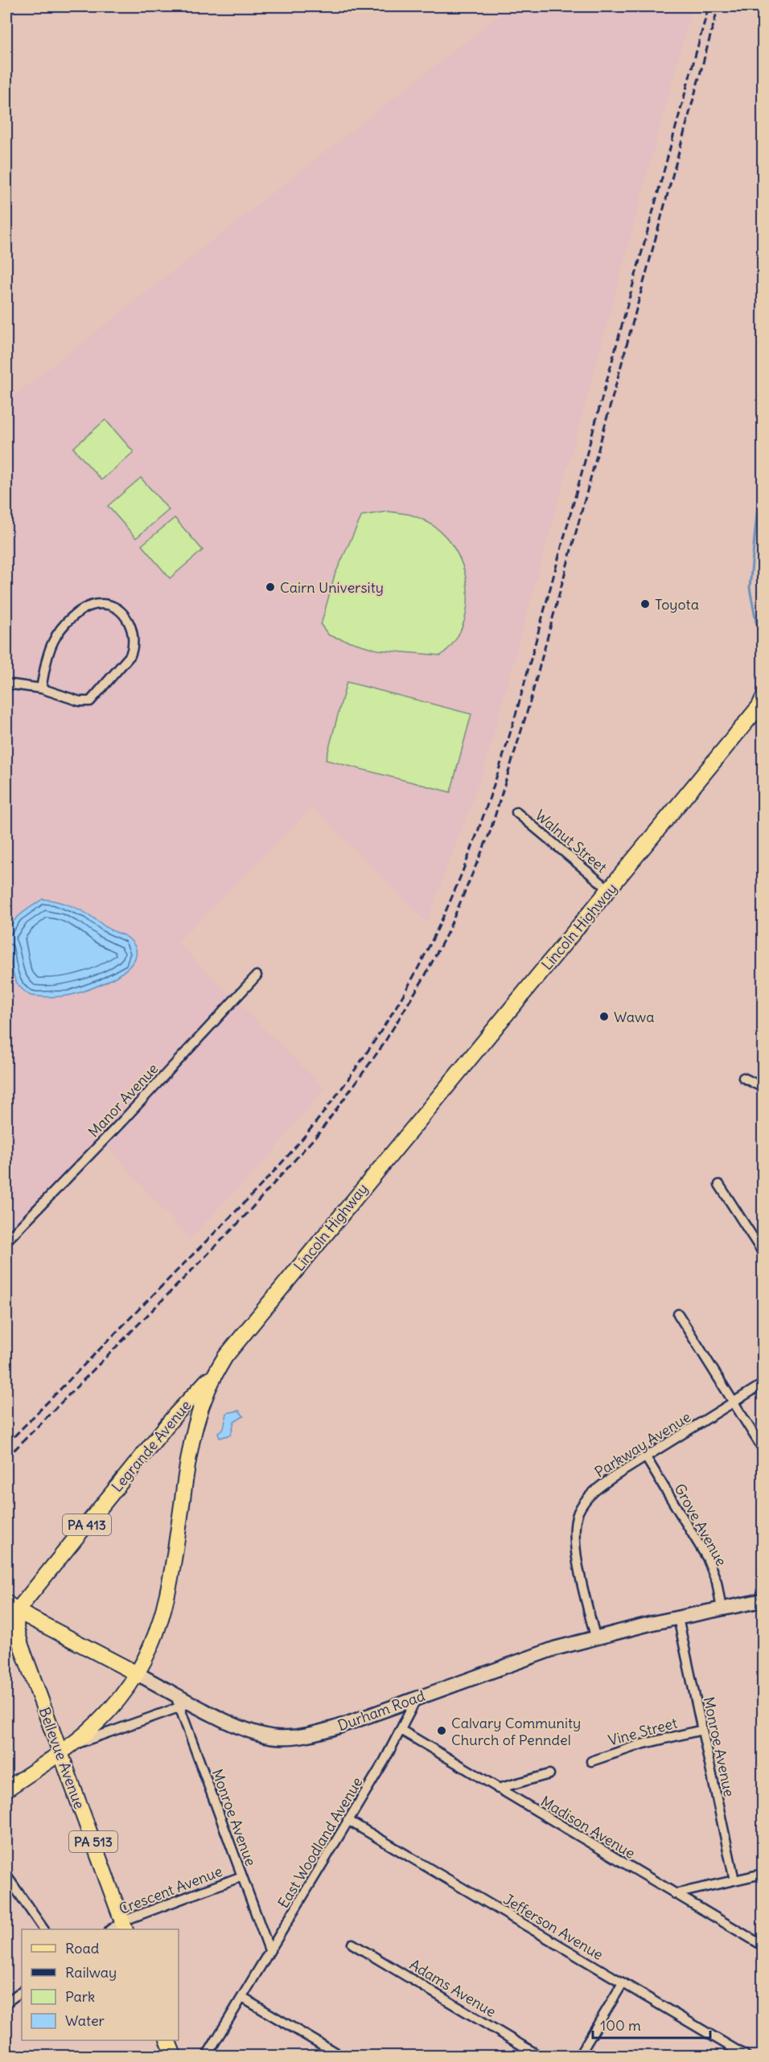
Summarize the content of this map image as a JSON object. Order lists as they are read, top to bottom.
{
  "streets": {
    "main road": [
      "Lincoln Highway",
      "Legrande Avenue",
      "PA 413",
      "Durham Road",
      "Bellevue Avenue",
      "PA 513"
    ],
    "street": [
      "Walnut Street",
      "Manor Avenue",
      "Parkway Avenue",
      "Grove Avenue",
      "Vine Street",
      "Monroe Avenue",
      "Madison Avenue",
      "East Woodland Avenue",
      "Crescent Avenue",
      "Jefferson Avenue",
      "Adams Avenue"
    ]
  },
  "crossings": [
    ["Walnut Street", "Lincoln Highway"],
    ["Lincoln Highway", "Legrande Avenue"],
    ["Lincoln Highway", "Durham Road"],
    ["Lincoln Highway", "Bellevue Avenue"],
    ["Parkway Avenue", "Grove Avenue"],
    ["Parkway Avenue", "Durham Road"],
    ["Legrande Avenue", "Durham Road"],
    ["Legrande Avenue", "Bellevue Avenue"],
    ["Grove Avenue", "Durham Road"],
    ["Durham Road", "Monroe Avenue"],
    ["Durham Road", "Bellevue Avenue"],
    ["Durham Road", "East Woodland Avenue"],
    ["Vine Street", "Monroe Avenue"],
    ["Monroe Avenue", "East Woodland Avenue"],
    ["Monroe Avenue", "Crescent Avenue"],
    ["Bellevue Avenue", "Crescent Avenue"],
    ["Madison Avenue", "East Woodland Avenue"],
    ["East Woodland Avenue", "Jefferson Avenue"]
  ],
  "places": [
    "Cairn University",
    "Toyota",
    "Wawa",
    "Calvary Community Church of Penndel"
  ],
  "legend": [
    "Road",
    "Railway",
    "Park",
    "Water"
  ],
  "scale_bar": "100 m"
}
